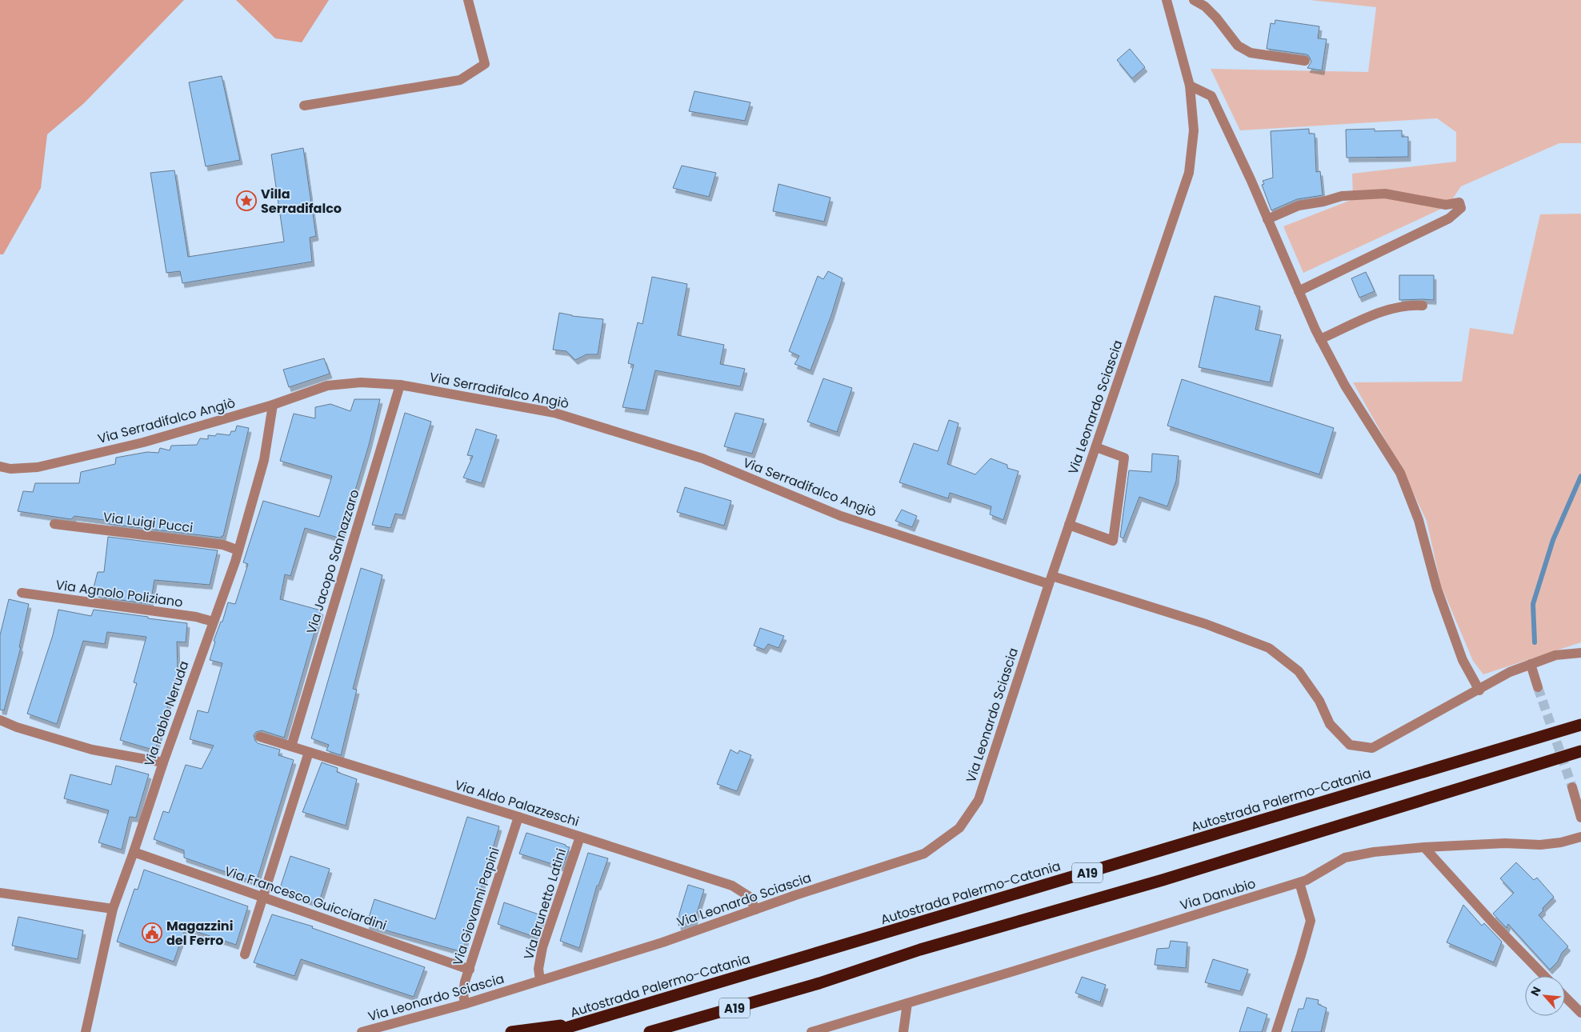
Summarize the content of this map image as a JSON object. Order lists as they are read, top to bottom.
{
  "streets": {
    "highway": ["Autostrada Palermo-Catania", "A19"],
    "street": [
      "Via Serradifalco Angiò",
      "Via Leonardo Sciascia",
      "Via Luigi Pucci",
      "Via Jacopo Sannazzaro",
      "Via Agnolo Poliziano",
      "Via Pablo Neruda",
      "Via Aldo Palazzeschi",
      "Via Danubio",
      "Via Francesco Guicciardini",
      "Via Brunetto Latini",
      "Via Giovanni Papini"
    ]
  },
  "crossings": [
    ["Via Serradifalco Angiò", "Via Leonardo Sciascia"],
    ["Via Serradifalco Angiò", "Via Jacopo Sannazzaro"],
    ["Via Serradifalco Angiò", "Via Pablo Neruda"],
    ["Via Leonardo Sciascia", "Via Aldo Palazzeschi"],
    ["Via Leonardo Sciascia", "Via Brunetto Latini"],
    ["Via Leonardo Sciascia", "Via Giovanni Papini"],
    ["Via Luigi Pucci", "Via Pablo Neruda"],
    ["Via Jacopo Sannazzaro", "Via Aldo Palazzeschi"],
    ["Via Agnolo Poliziano", "Via Pablo Neruda"],
    ["Via Pablo Neruda", "Via Francesco Guicciardini"],
    ["Via Aldo Palazzeschi", "Via Brunetto Latini"],
    ["Via Aldo Palazzeschi", "Via Giovanni Papini"],
    ["Via Francesco Guicciardini", "Via Giovanni Papini"]
  ],
  "places": {
    "place": ["Villa Serradifalco"],
    "public building": ["Magazzini del Ferro"]
  },
  "north": "top left"
}
